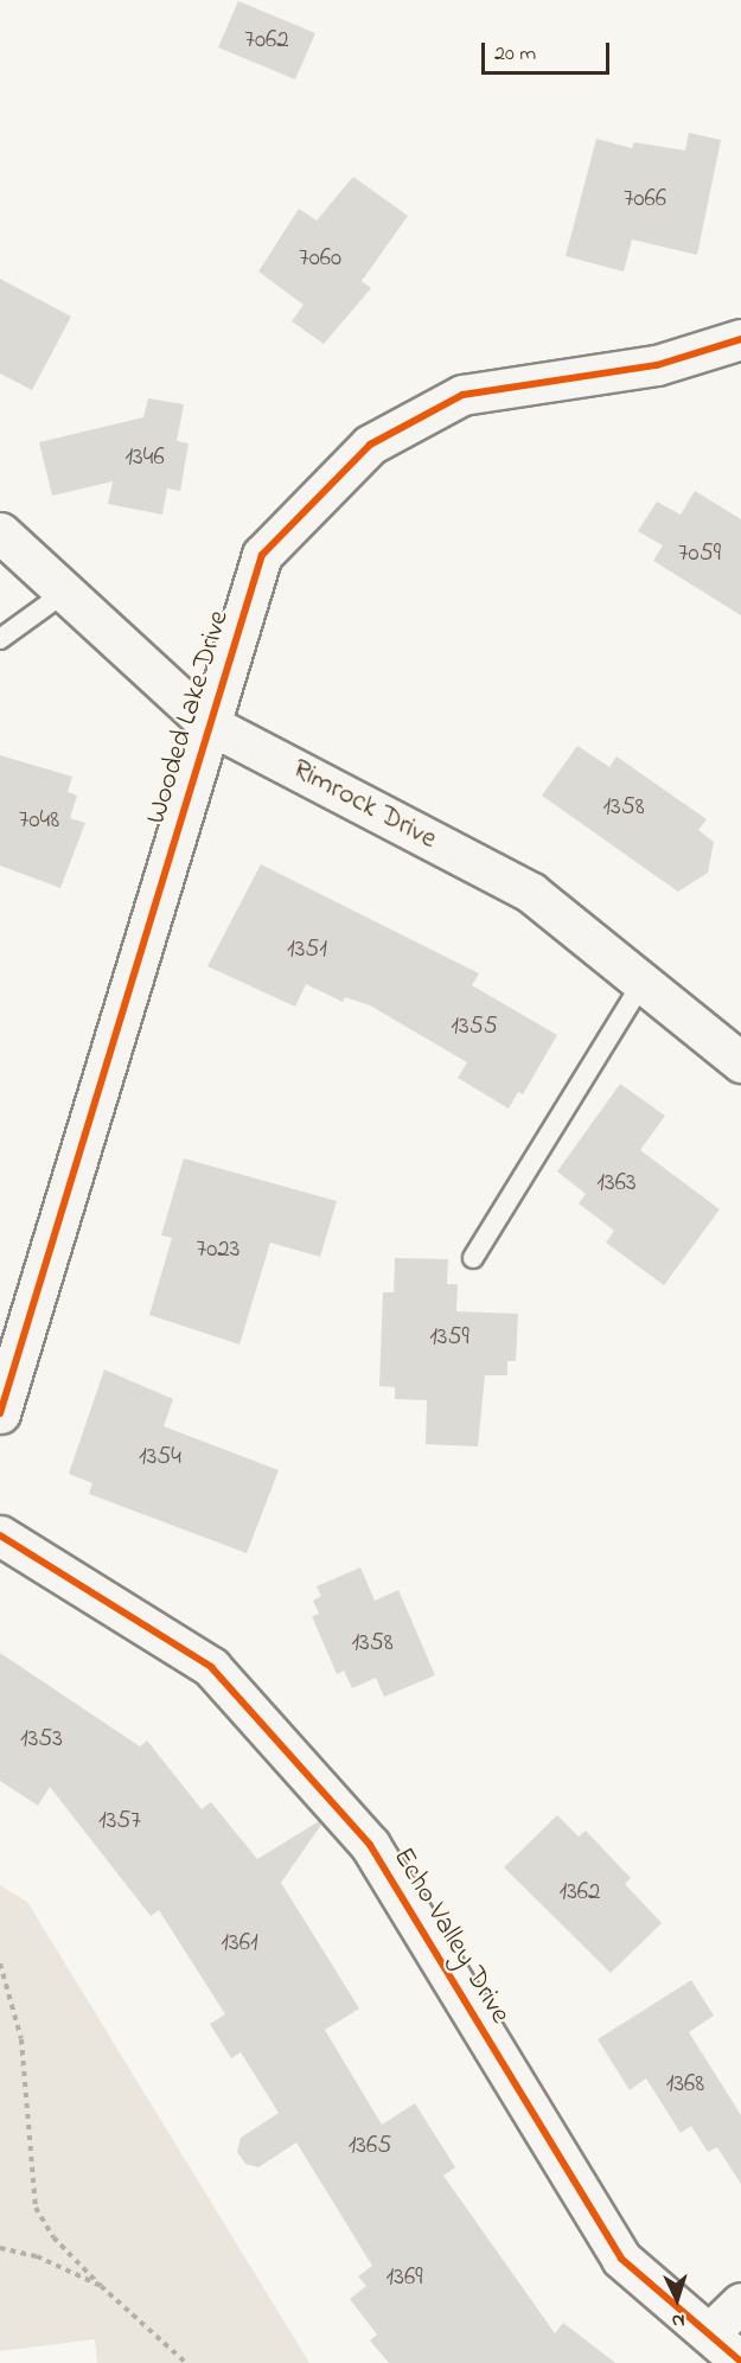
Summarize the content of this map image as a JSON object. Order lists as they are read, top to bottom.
{
  "streets": {
    "street": ["Wooded Lake Drive", "Rimrock Drive", "Echo Valley Drive"]
  },
  "crossings": [
    ["Wooded Lake Drive", "Rimrock Drive"]
  ],
  "house_numbers": [
    "7062",
    "7066",
    "7060",
    "1346",
    "7059",
    "1358",
    "7048",
    "1351",
    "1355",
    "1363",
    "7023",
    "1359",
    "1354",
    "1358",
    "1353",
    "1357",
    "1362",
    "1361",
    "1368",
    "1365",
    "1369"
  ],
  "scale_bar": "20 m",
  "north": "bottom"
}
